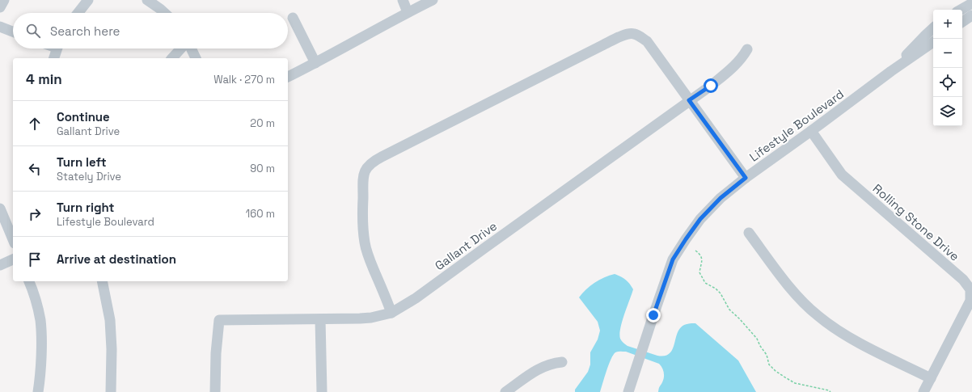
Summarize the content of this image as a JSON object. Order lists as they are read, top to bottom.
{
  "streets": {
    "street": ["Lifestyle Boulevard", "Rolling Stone Drive", "Gallant Drive"]
  },
  "crossings": [
    ["Lifestyle Boulevard", "Rolling Stone Drive"]
  ],
  "page": {
    "map_buttons": ["+", "−"],
    "search": "Search here",
    "heading": ["4 min", "Walk · 270 m"],
    "list": [
      ["Continue", "Gallant Drive", "20 m"],
      ["Turn left", "Stately Drive", "90 m"],
      ["Turn right", "Lifestyle Boulevard", "160 m"],
      "Arrive at destination"
    ]
  }
}
